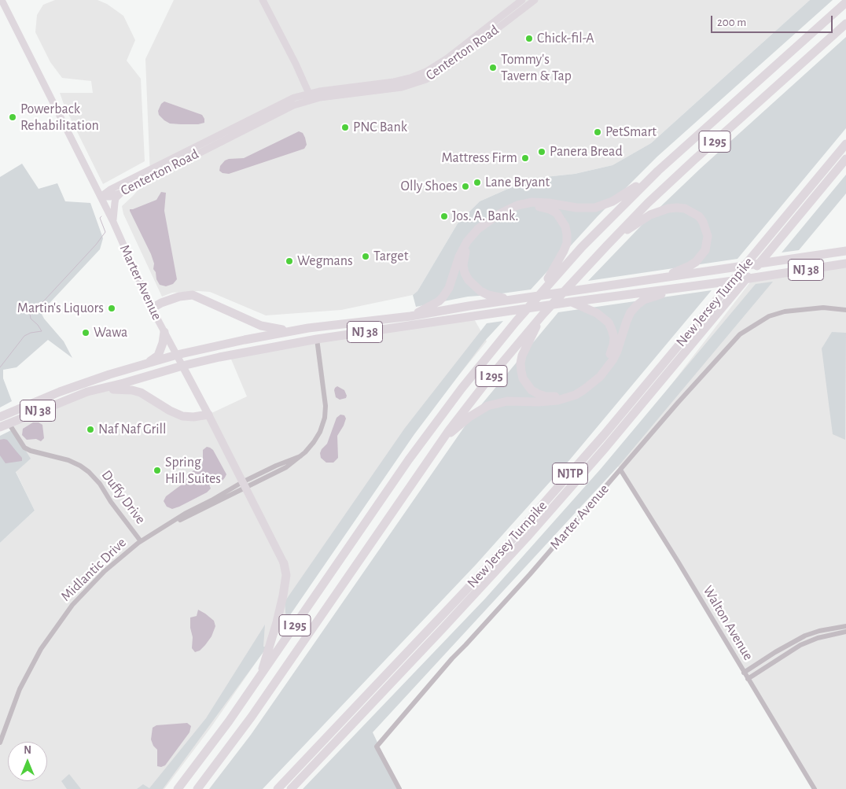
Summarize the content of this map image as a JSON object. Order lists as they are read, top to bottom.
{
  "streets": {
    "highway": [
      "I 295",
      "NJ 38",
      "New Jersey Turnpike",
      "NJTP"
    ],
    "main road": ["Centerton Road", "Marter Avenue"],
    "street": ["Duffy Drive", "Midlantic Drive", "Walton Avenue"]
  },
  "crossings": [
    ["Centerton Road", "Marter Avenue"],
    ["NJ 38", "Marter Avenue"],
    ["NJ 38", "Duffy Drive"],
    ["NJ 38", "Midlantic Drive"],
    ["Marter Avenue", "Midlantic Drive"],
    ["Marter Avenue", "Walton Avenue"],
    ["Duffy Drive", "Midlantic Drive"]
  ],
  "places": [
    "Chick-fil-A",
    "Tommy's Tavern & Tap",
    "Powerback Rehabilitation",
    "PNC Bank",
    "PetSmart",
    "Panera Bread",
    "Mattress Firm",
    "Lane Bryant",
    "Olly Shoes",
    "Jos. A. Bank.",
    "Target",
    "Wegmans",
    "Martin's Liquors",
    "Wawa",
    "Naf Naf Grill",
    "Spring Hill Suites"
  ],
  "scale_bar": "200 m",
  "north": "top"
}
